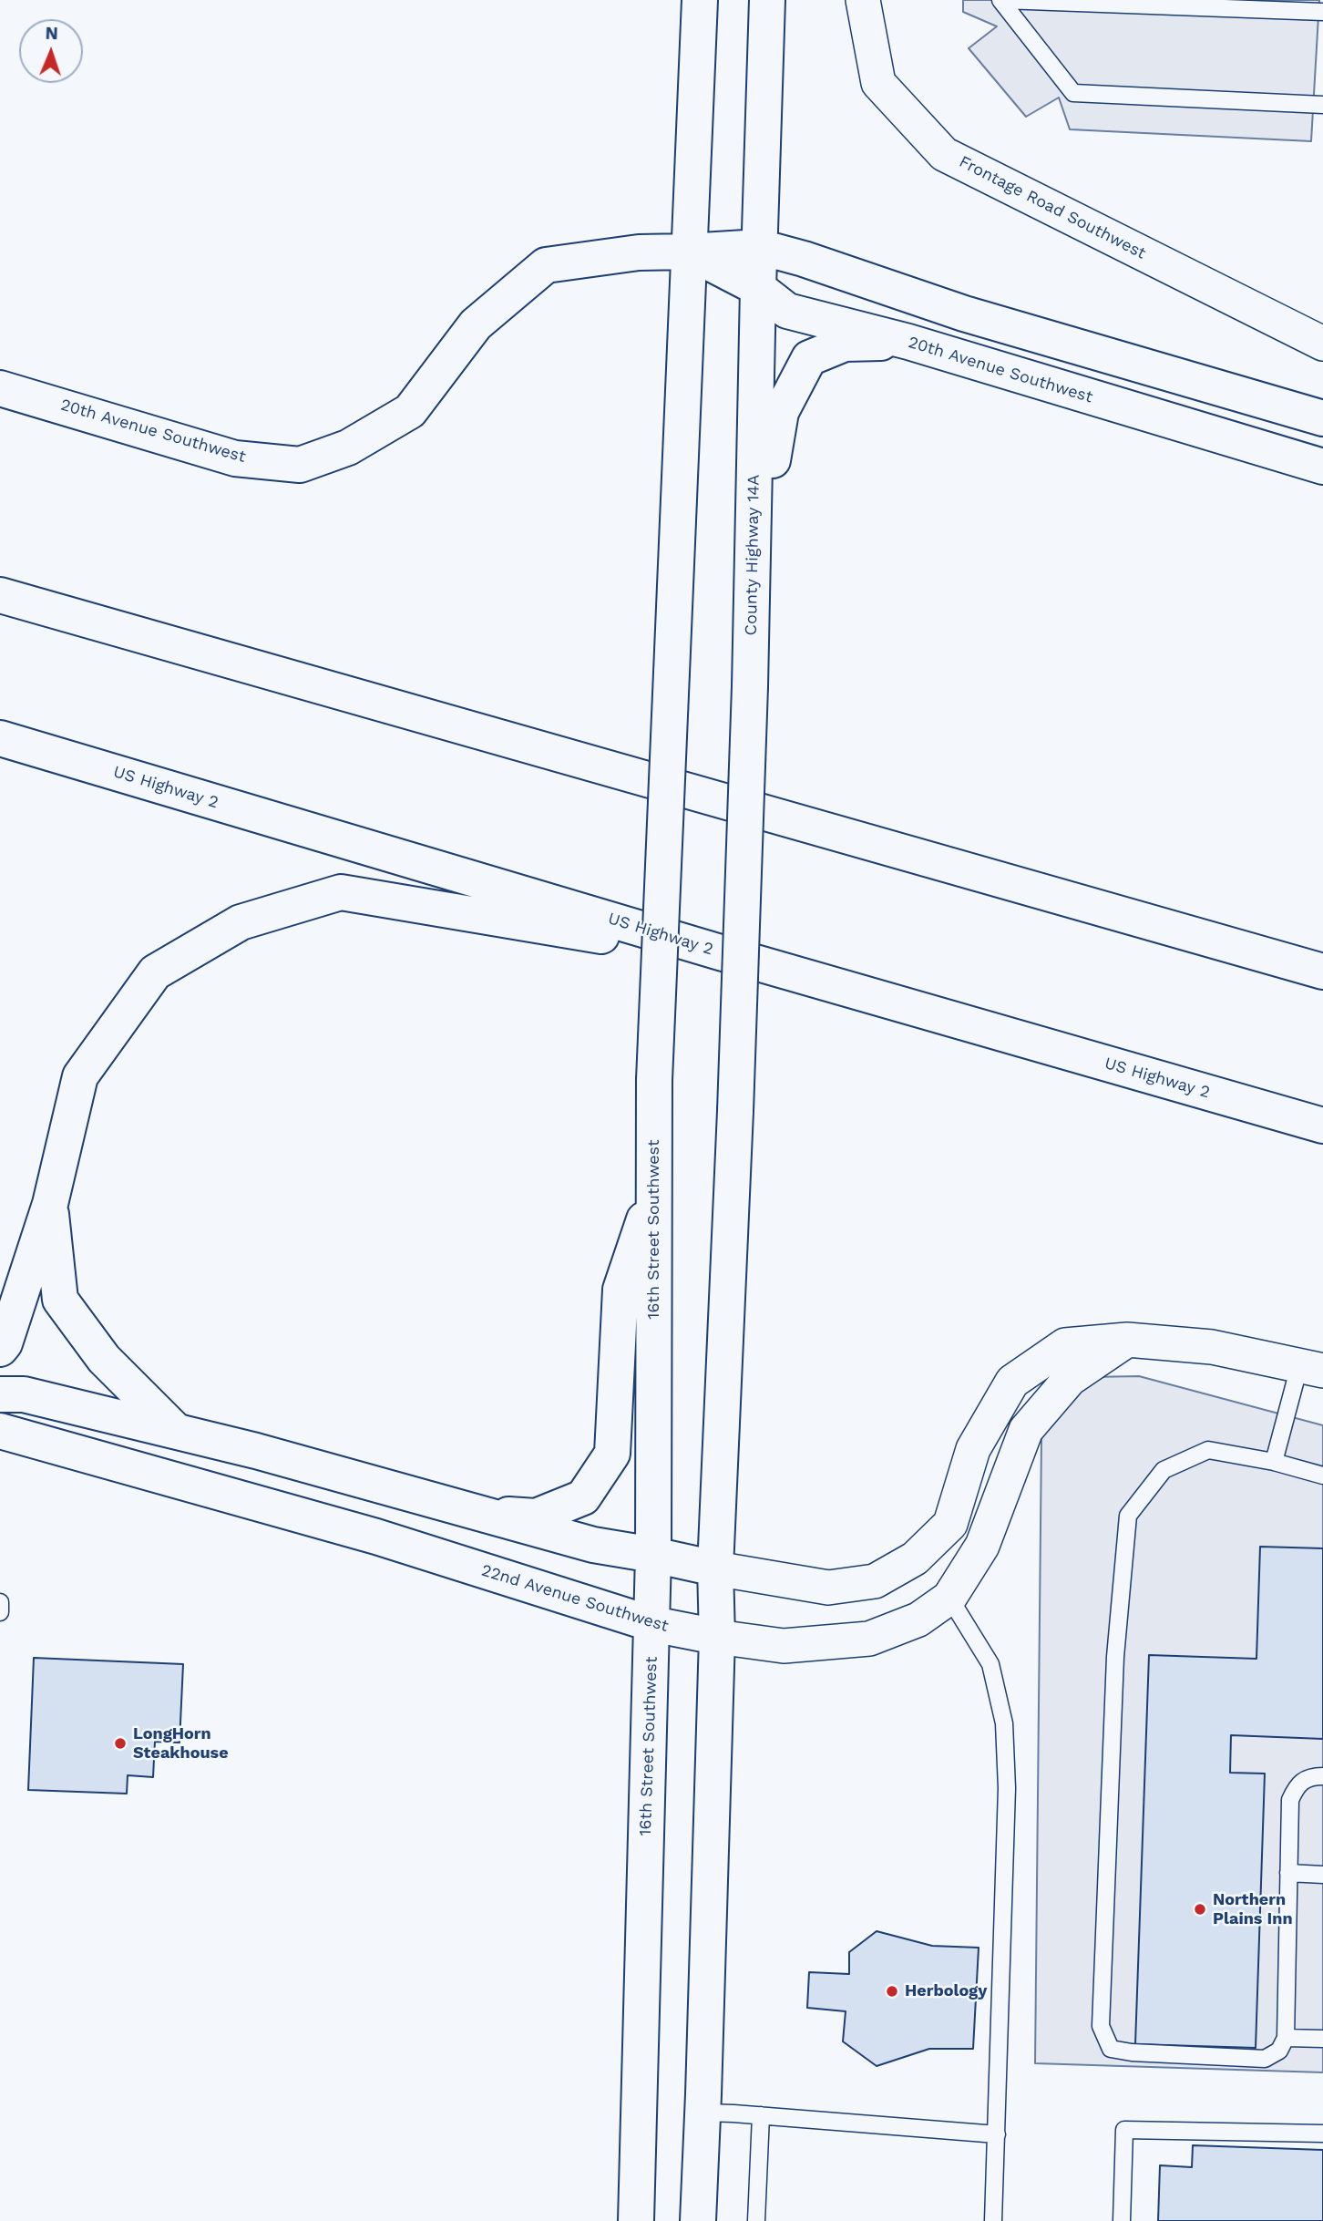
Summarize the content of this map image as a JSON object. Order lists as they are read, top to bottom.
{
  "streets": {
    "main road": [
      "20th Avenue Southwest",
      "County Highway 14A",
      "US Highway 2",
      "16th Street Southwest",
      "22nd Avenue Southwest"
    ],
    "street": ["Frontage Road Southwest"]
  },
  "crossings": [
    ["20th Avenue Southwest", "County Highway 14A"],
    ["20th Avenue Southwest", "16th Street Southwest"],
    ["16th Street Southwest", "22nd Avenue Southwest"]
  ],
  "places": ["LongHorn Steakhouse", "Northern Plains Inn", "Herbology"],
  "north": "top"
}
